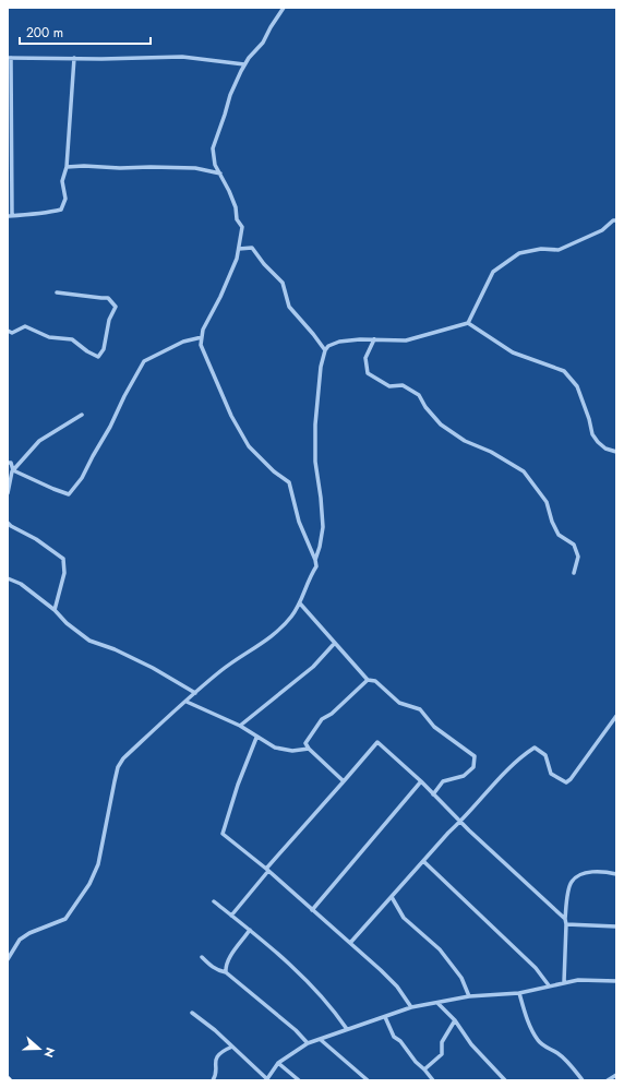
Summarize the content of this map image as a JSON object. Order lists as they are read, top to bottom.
{
  "scale_bar": "200 m",
  "north": "right"
}
